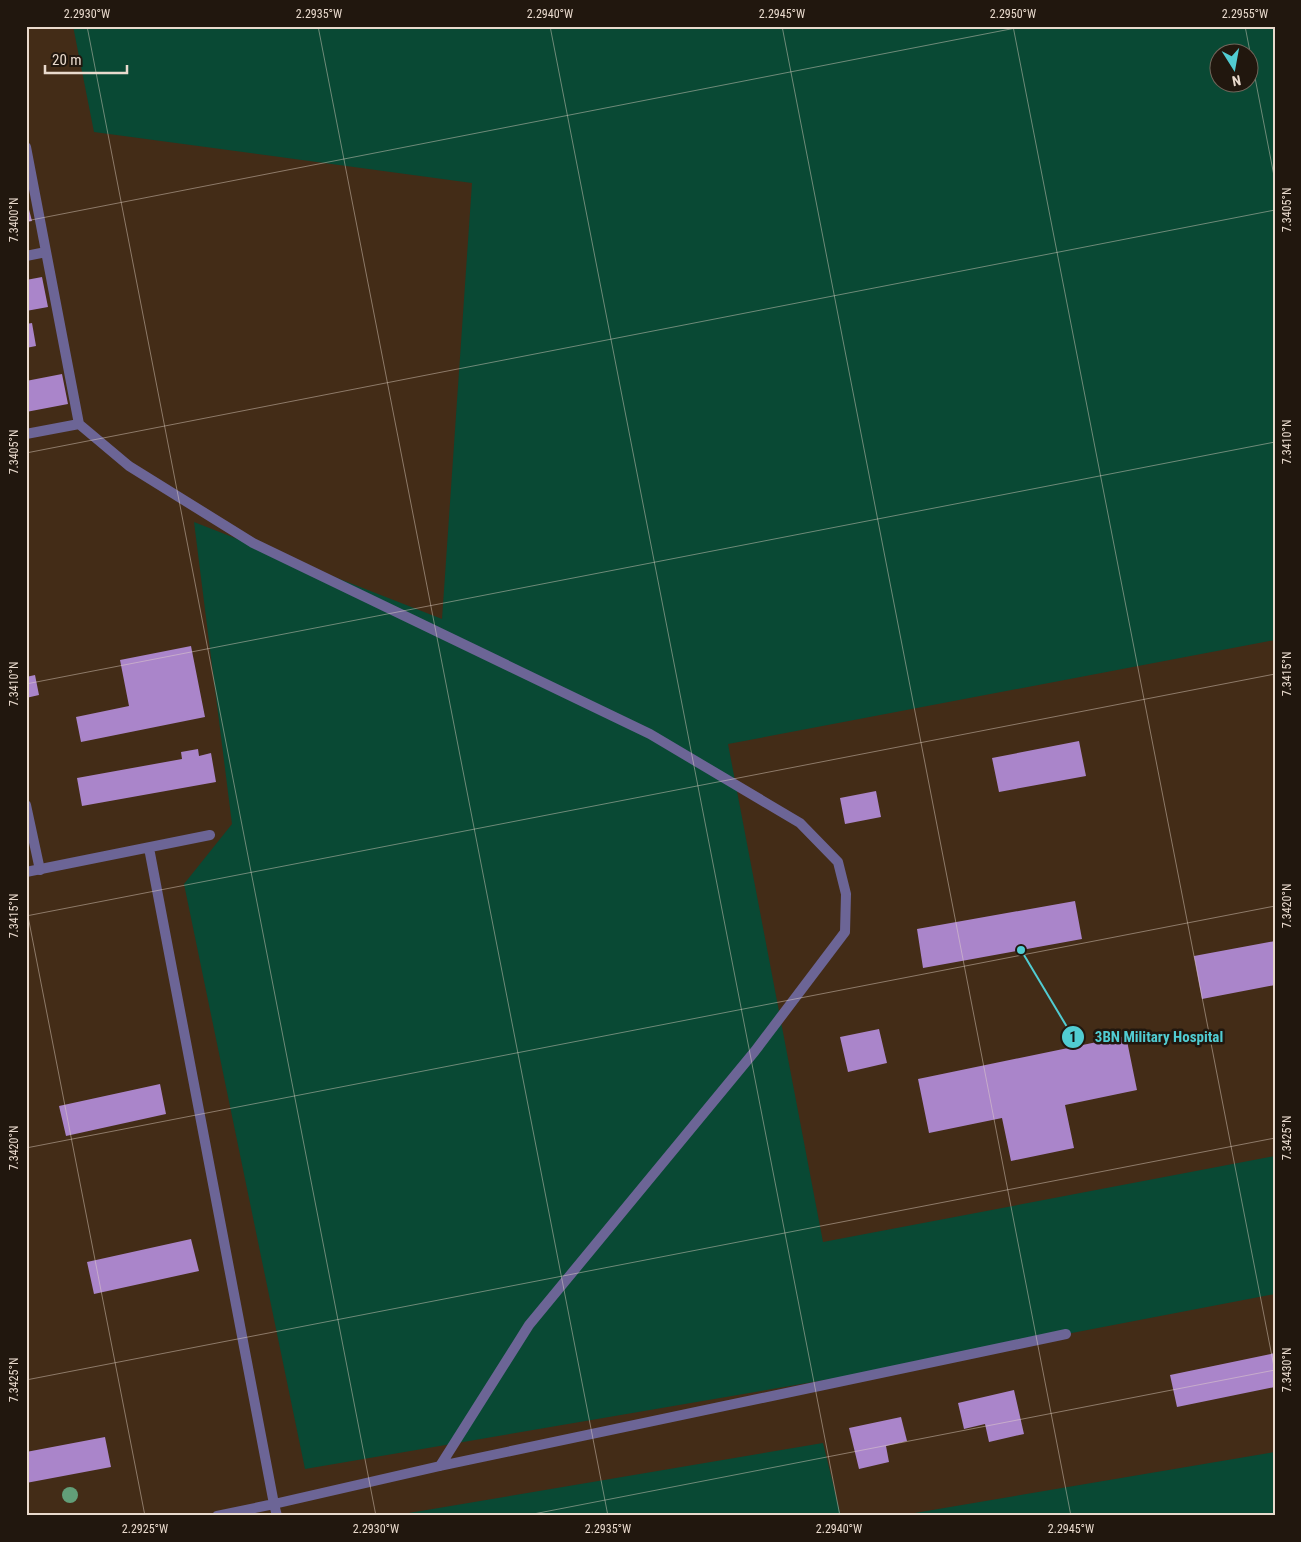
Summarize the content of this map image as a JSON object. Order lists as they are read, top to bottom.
{
  "places": ["3BN Military Hospital"],
  "scale_bar": "20 m",
  "north": "bottom",
  "coordinates": [
    "2.2930°W",
    "2.2935°W",
    "2.2940°W",
    "2.2945°W",
    "2.2950°W",
    "2.2955°W",
    "7.3405°N",
    "7.3400°N",
    "7.3410°N",
    "7.3415°N",
    "7.3420°N",
    "7.3425°N",
    "7.3430°N",
    "2.2925°W"
  ]
}
